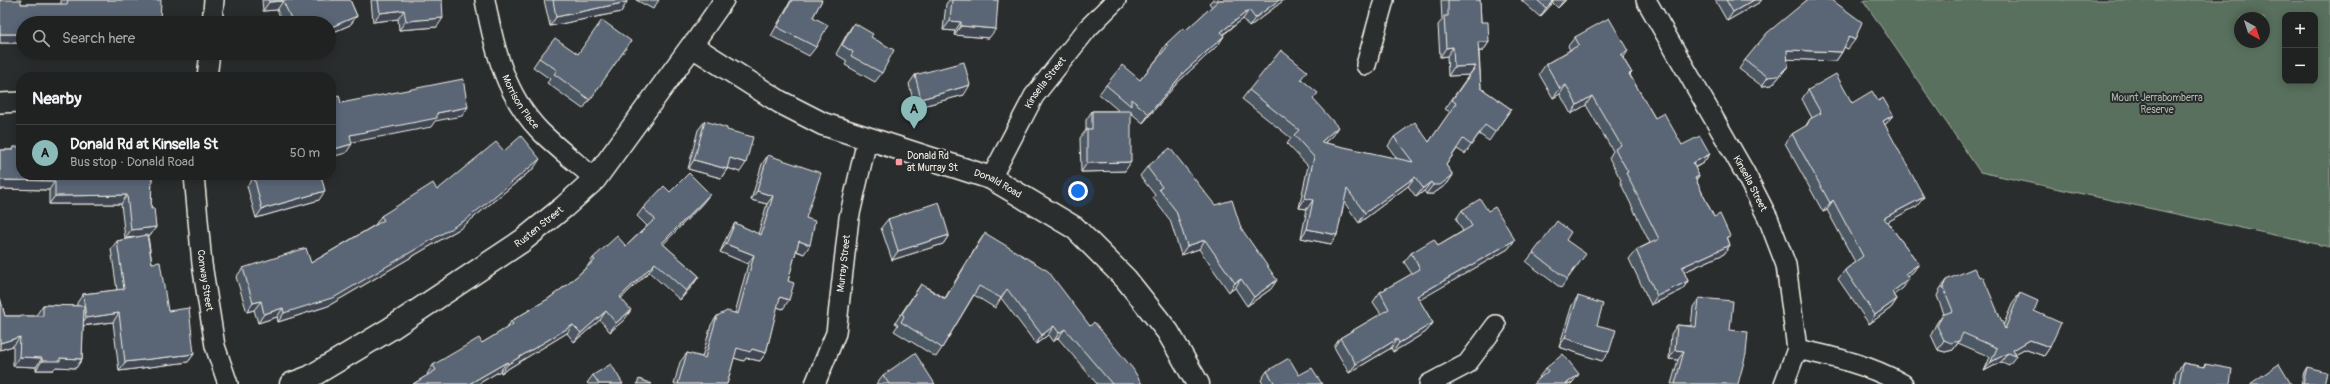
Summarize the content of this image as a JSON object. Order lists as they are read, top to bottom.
{
  "streets": {
    "street": [
      "Kinsella Street",
      "Morrison Place",
      "Donald Road",
      "Rusten Street",
      "Murray Street",
      "Conway Street"
    ]
  },
  "crossings": [
    ["Kinsella Street", "Donald Road"],
    ["Morrison Place", "Rusten Street"],
    ["Donald Road", "Rusten Street"],
    ["Donald Road", "Murray Street"]
  ],
  "parks": ["Mount Jerrabomberra Reserve"],
  "places": {
    "transit": ["Donald Rd at Murray St"]
  },
  "north": "bottom right",
  "page": {
    "map_buttons": ["+", "−"],
    "search": "Search here",
    "heading": "Nearby",
    "pins": "A",
    "list": [
      {
        "mark": "A",
        "name": "Donald Rd at Kinsella St",
        "note": "Bus stop · Donald Road",
        "value": "50 m"
      }
    ]
  }
}
